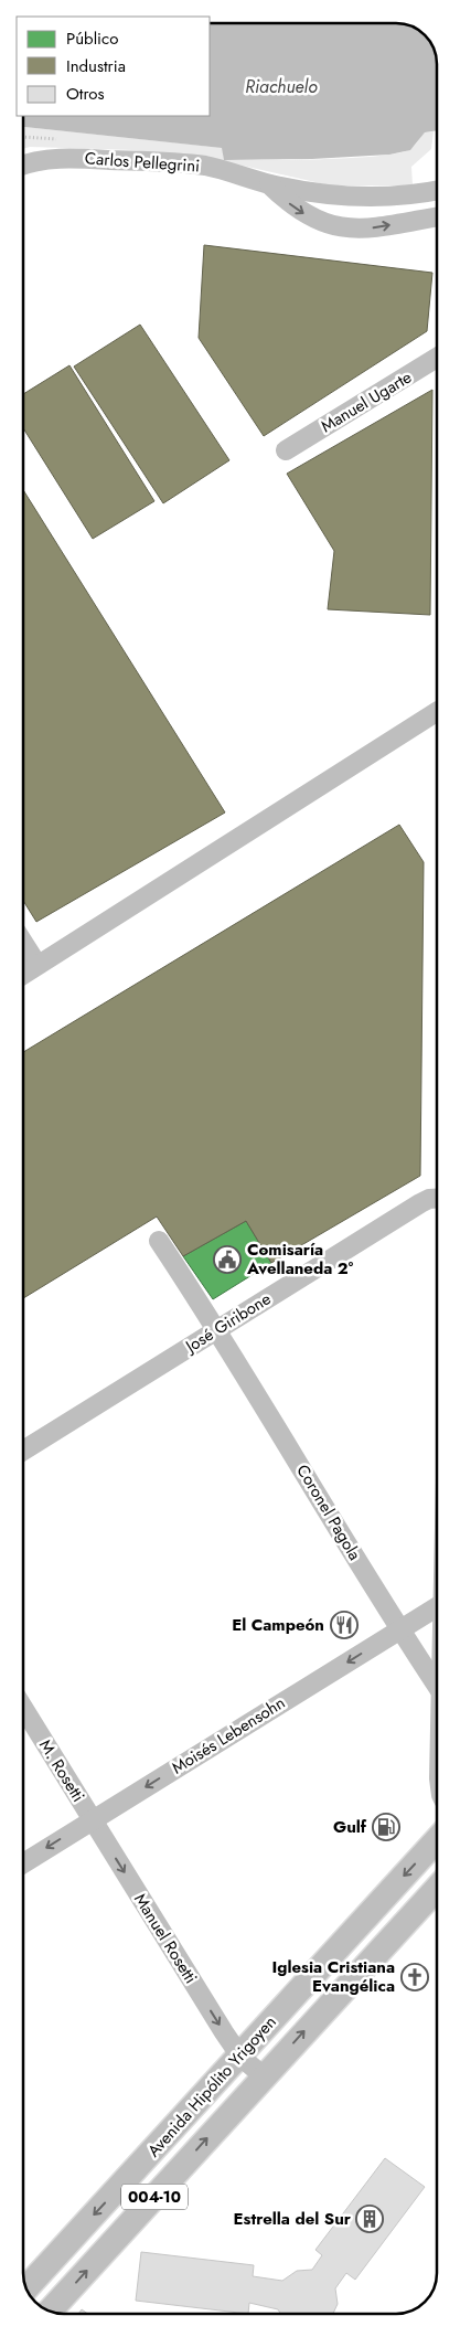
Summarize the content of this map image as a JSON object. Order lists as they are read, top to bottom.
{
  "streets": {
    "main road": ["Avenida Hipólito Yrigoyen", "004-10"],
    "street": [
      "Carlos Pellegrini",
      "Manuel Ugarte",
      "José Giribone",
      "Coronel Pagola",
      "Moisés Lebensohn",
      "M. Rosetti",
      "Manuel Rosetti"
    ]
  },
  "crossings": [
    ["José Giribone", "Coronel Pagola"],
    ["Coronel Pagola", "Moisés Lebensohn"],
    ["Moisés Lebensohn", "M. Rosetti"],
    ["Moisés Lebensohn", "Manuel Rosetti"],
    ["M. Rosetti", "Manuel Rosetti"],
    ["Manuel Rosetti", "Avenida Hipólito Yrigoyen"]
  ],
  "one_way": ["Moisés Lebensohn", "Manuel Rosetti"],
  "water": ["Riachuelo"],
  "places": {
    "public building": ["Comisaría Avellaneda 2°"],
    "restaurant": ["El Campeón"],
    "fuel station": ["Gulf"],
    "church": ["Iglesia Cristiana Evangélica"],
    "building": ["Estrella del Sur"]
  },
  "legend": ["Público", "Industria", "Otros"]
}
